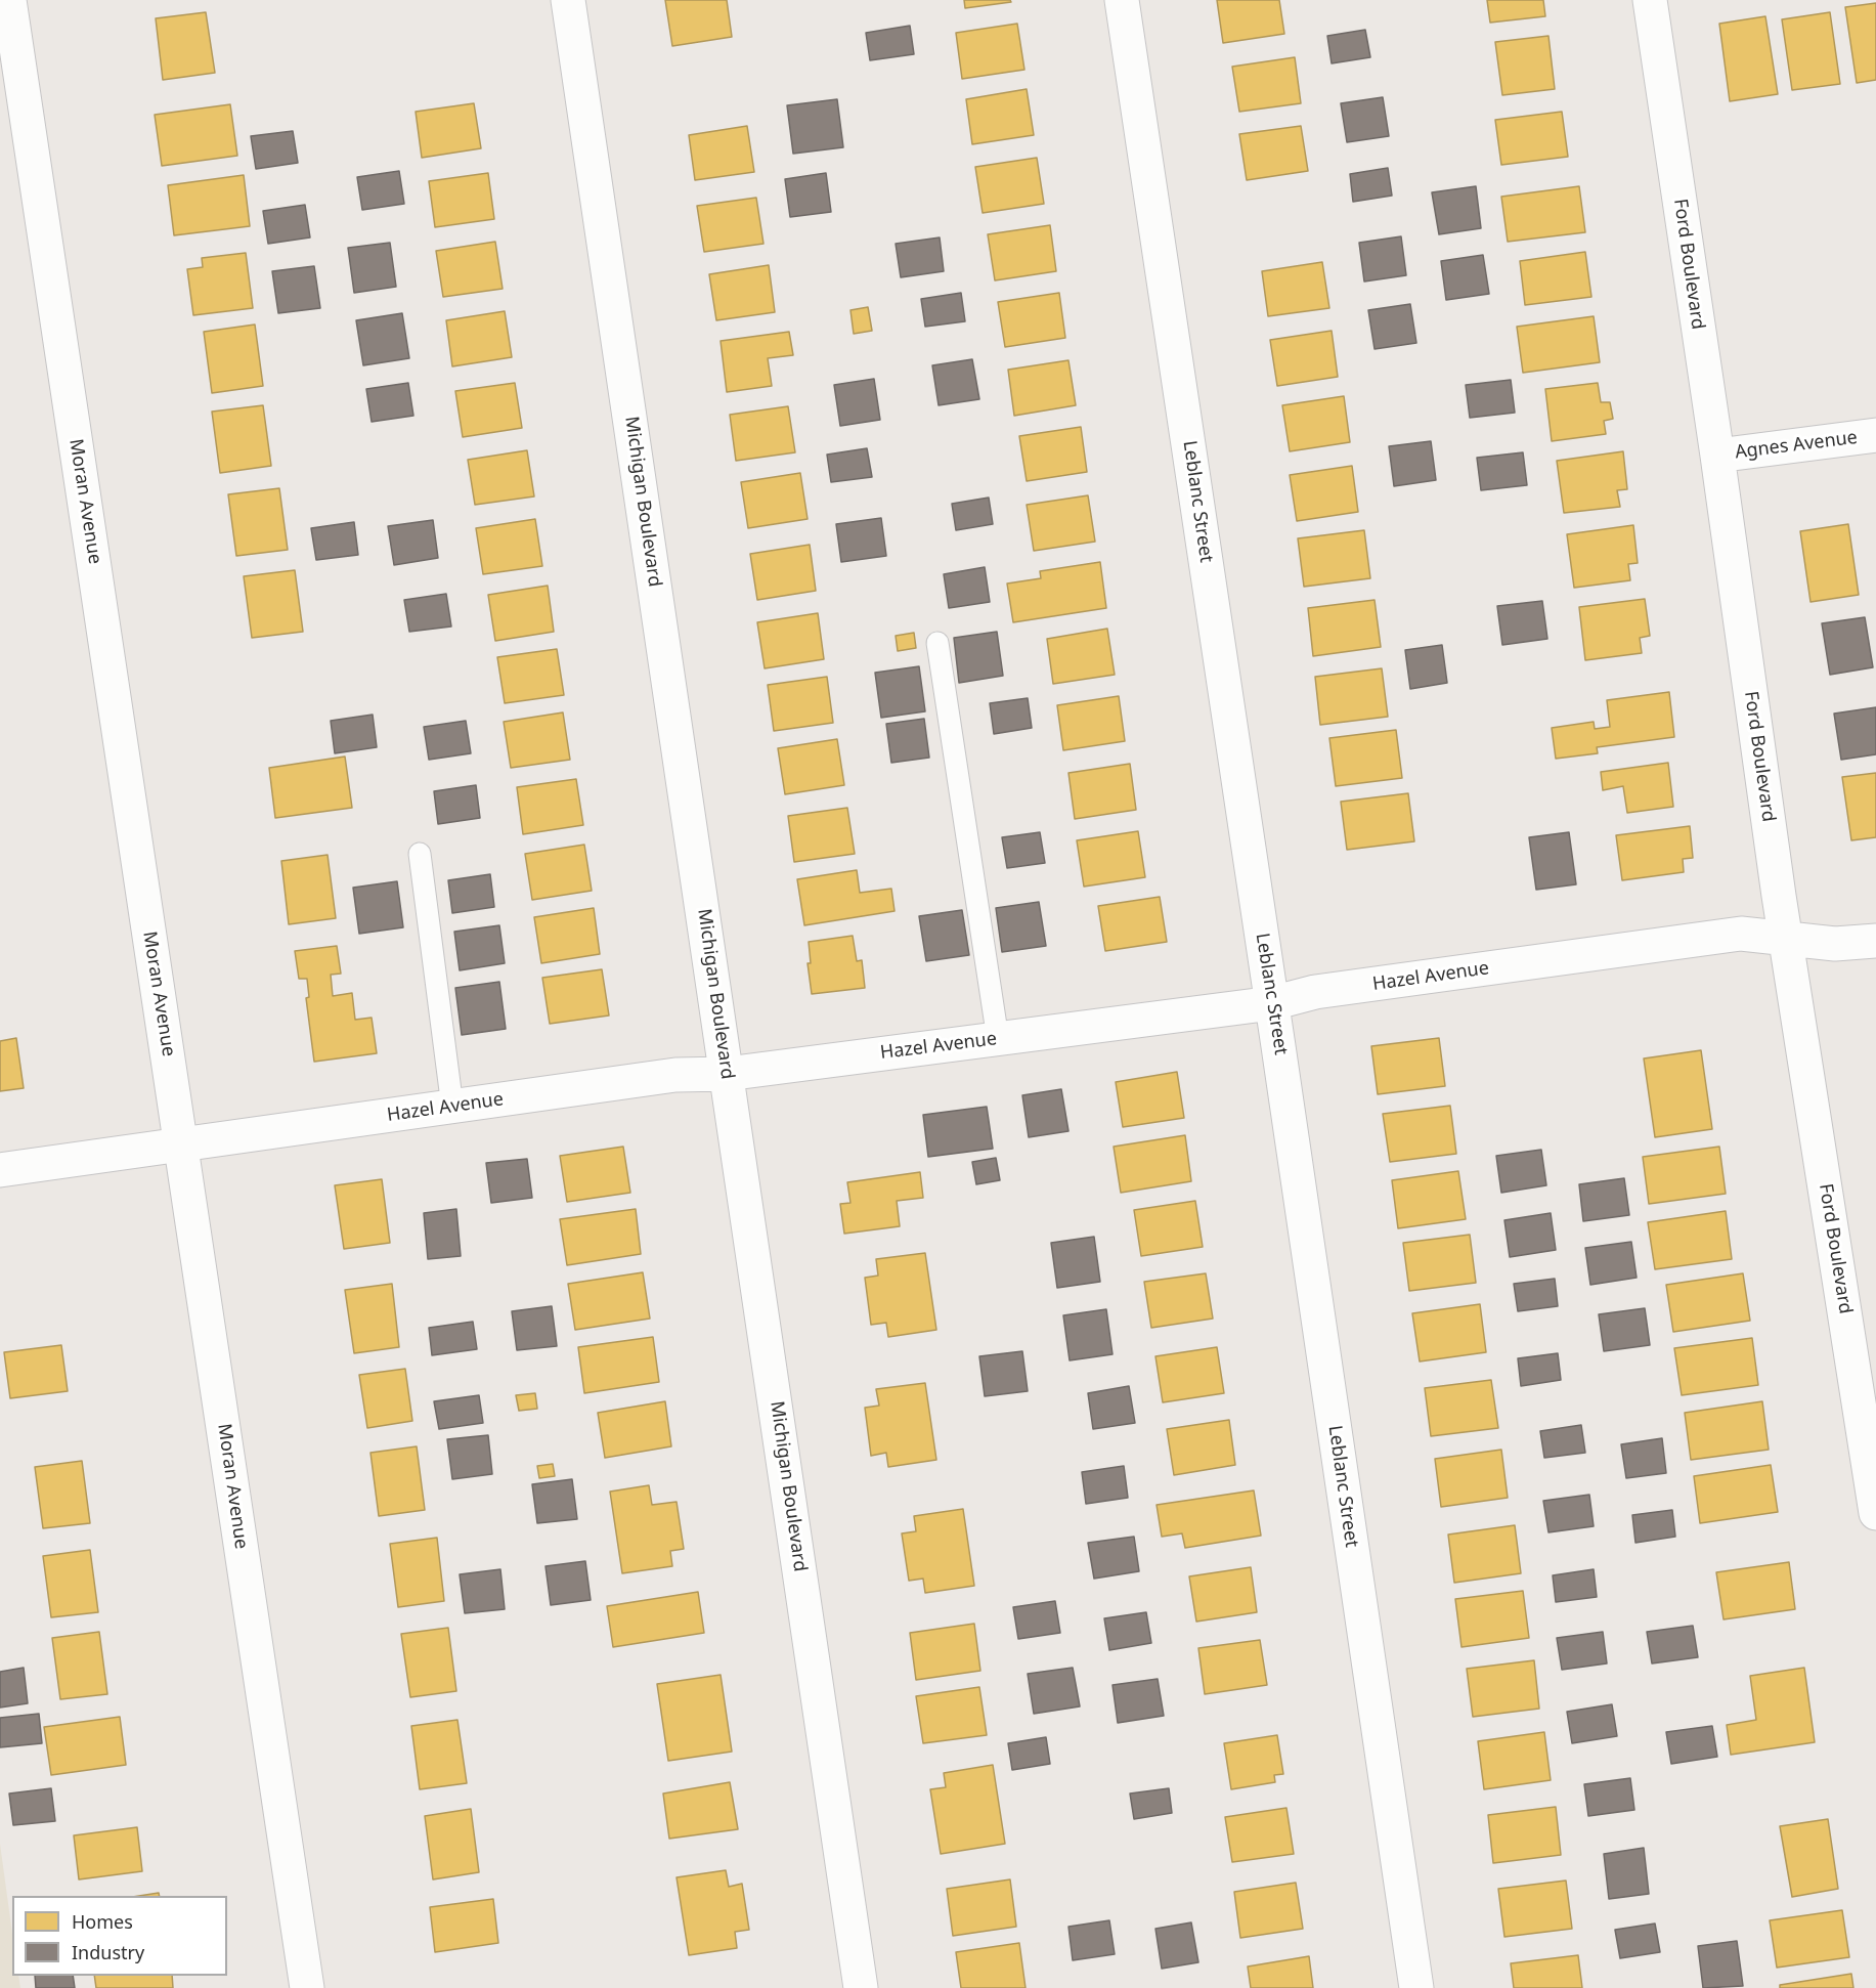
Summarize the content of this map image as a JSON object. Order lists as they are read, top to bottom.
{
  "streets": {
    "street": [
      "Ford Boulevard",
      "Agnes Avenue",
      "Moran Avenue",
      "Michigan Boulevard",
      "Leblanc Street",
      "Hazel Avenue"
    ]
  },
  "crossings": [
    ["Ford Boulevard", "Agnes Avenue"],
    ["Ford Boulevard", "Hazel Avenue"],
    ["Moran Avenue", "Hazel Avenue"],
    ["Michigan Boulevard", "Hazel Avenue"],
    ["Leblanc Street", "Hazel Avenue"]
  ],
  "legend": ["Homes", "Industry"]
}
